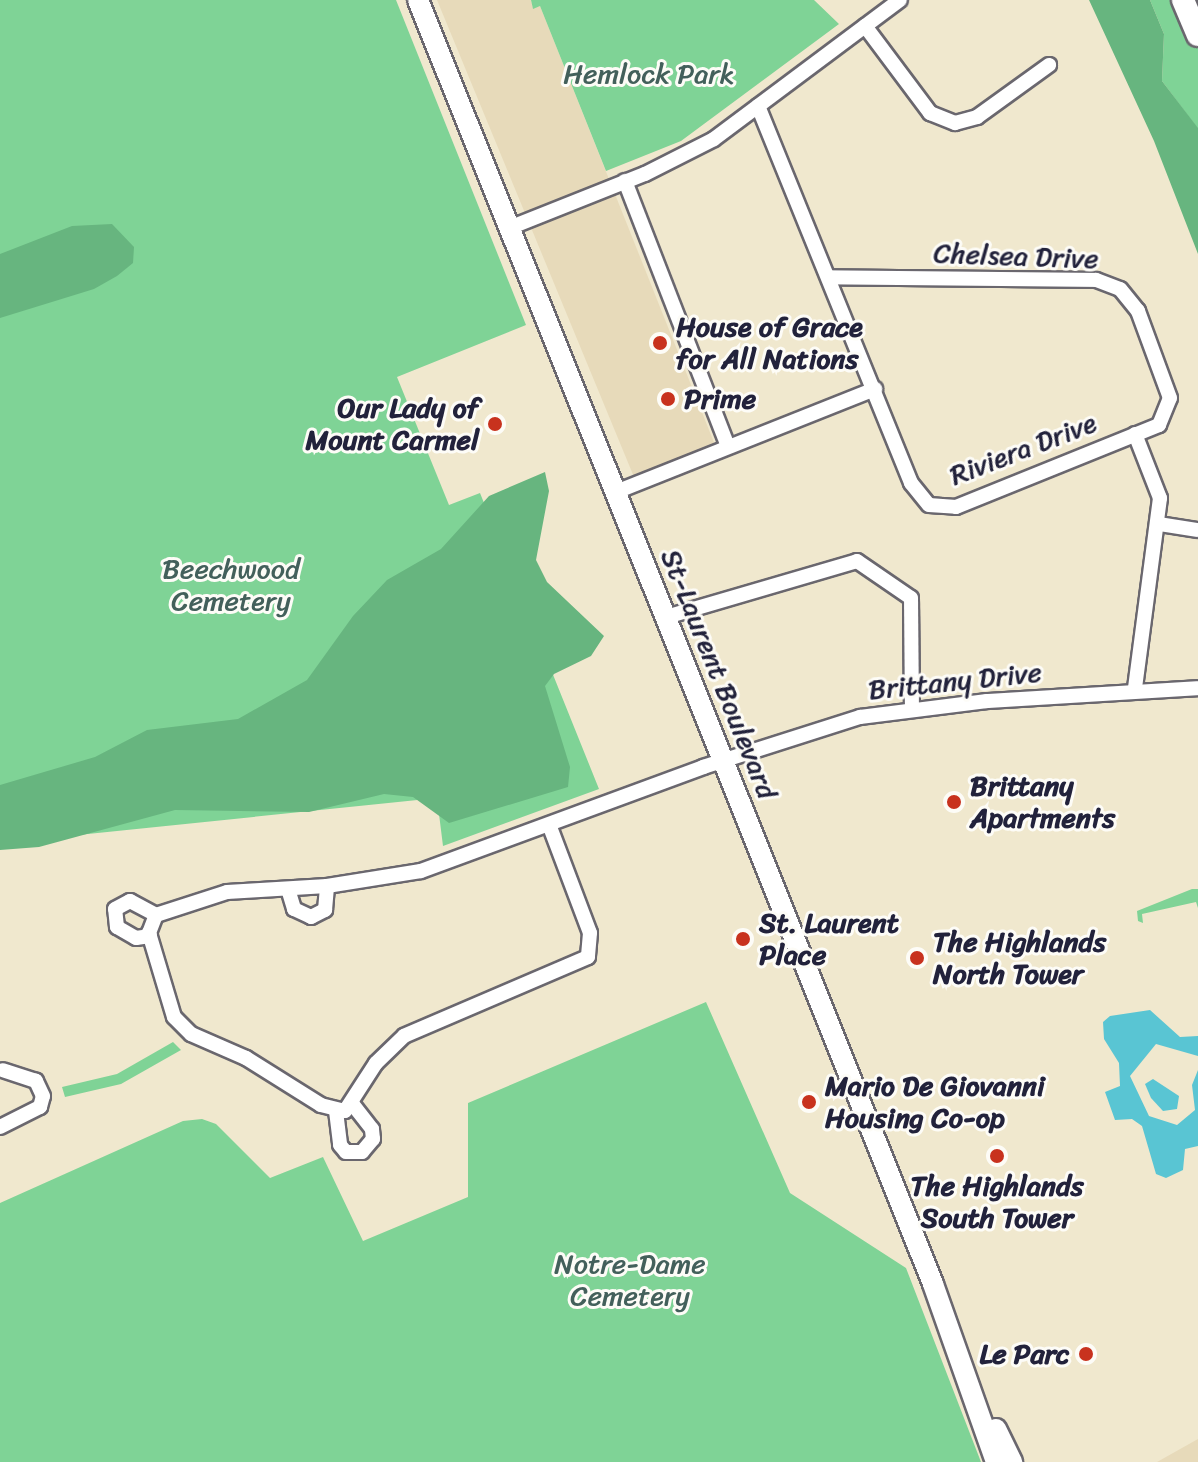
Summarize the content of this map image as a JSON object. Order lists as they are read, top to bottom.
{
  "streets": {
    "main road": ["St-Laurent Boulevard"],
    "street": ["Chelsea Drive", "Riviera Drive", "Brittany Drive"]
  },
  "crossings": [
    ["Chelsea Drive", "Riviera Drive"],
    ["St-Laurent Boulevard", "Brittany Drive"]
  ],
  "parks": ["Hemlock Park", "Beechwood Cemetery", "Notre-Dame Cemetery"],
  "places": [
    "House of Grace for All Nations",
    "Prime",
    "Our Lady of Mount Carmel",
    "Brittany Apartments",
    "St. Laurent Place",
    "The Highlands North Tower",
    "Mario De Giovanni Housing Co-op",
    "The Highlands South Tower",
    "Le Parc"
  ]
}
